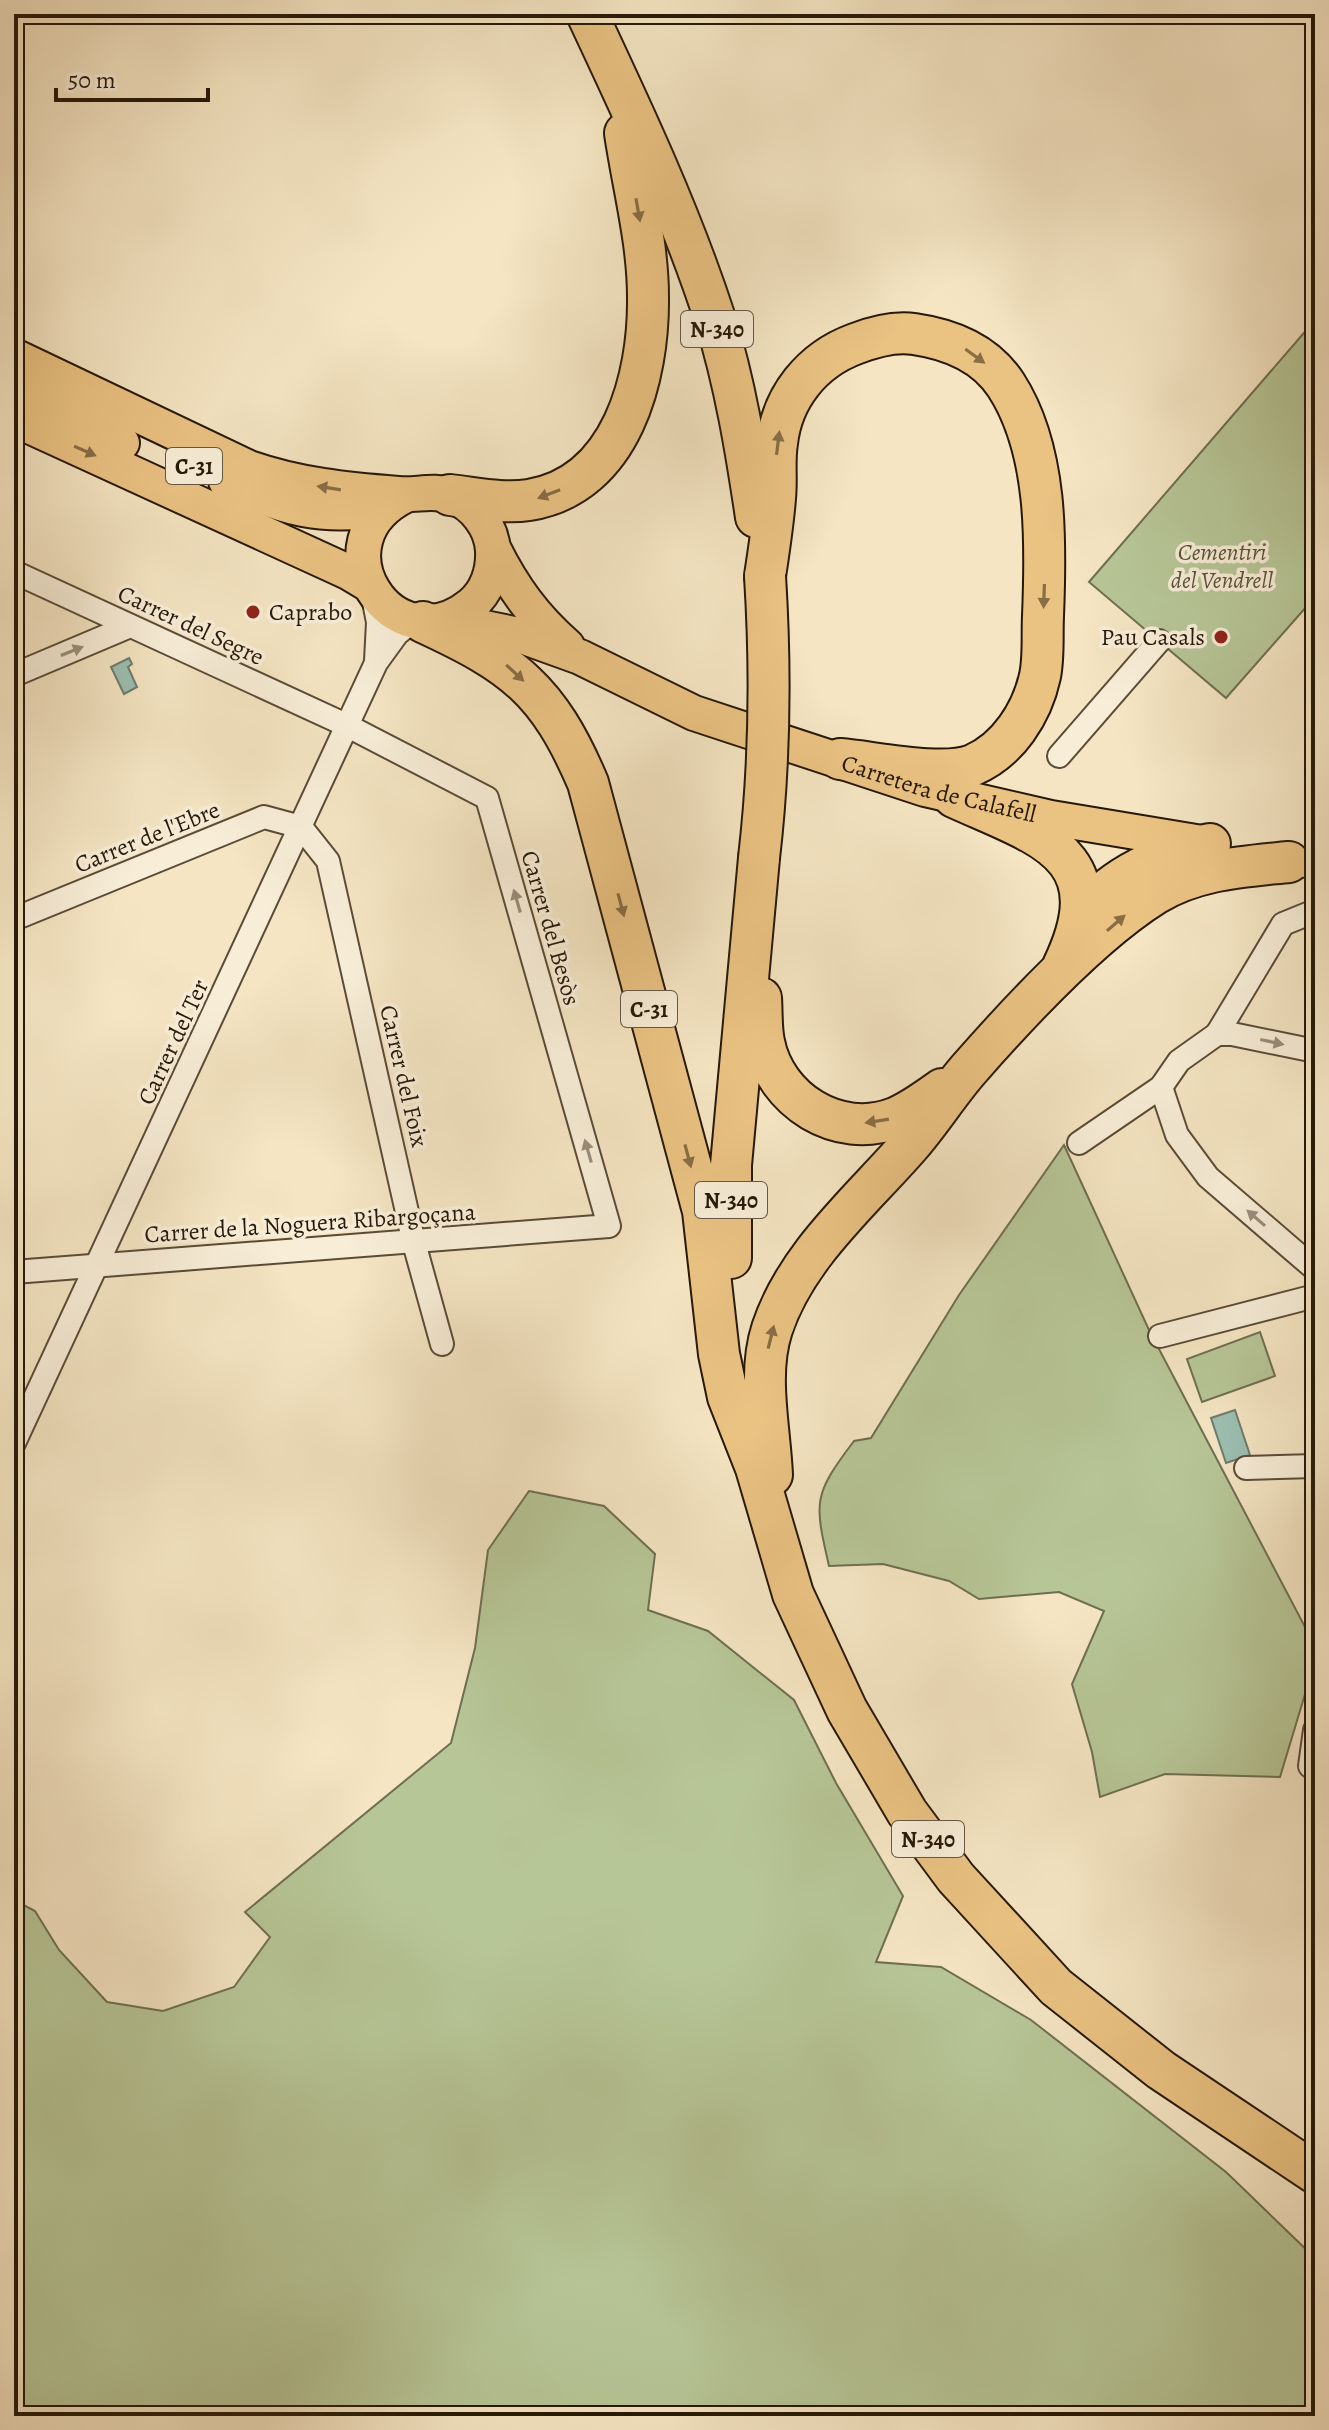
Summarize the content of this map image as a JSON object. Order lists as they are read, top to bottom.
{
  "streets": {
    "highway": ["N-340", "C-31"],
    "main road": ["Carretera de Calafell"],
    "street": [
      "Carrer del Segre",
      "Carrer de l'Ebre",
      "Carrer del Besòs",
      "Carrer del Ter",
      "Carrer del Foix",
      "Carrer de la Noguera Ribargoçana"
    ]
  },
  "crossings": [
    ["N-340", "C-31"],
    ["C-31", "Carretera de Calafell"],
    ["C-31", "Carrer del Ter"],
    ["Carrer del Segre", "Carrer del Besòs"],
    ["Carrer del Segre", "Carrer del Ter"],
    ["Carretera de Calafell", "Carrer del Ter"],
    ["Carrer de l'Ebre", "Carrer del Ter"],
    ["Carrer de l'Ebre", "Carrer del Foix"],
    ["Carrer del Besòs", "Carrer del Ter"],
    ["Carrer del Besòs", "Carrer de la Noguera Ribargoçana"],
    ["Carrer del Ter", "Carrer del Foix"],
    ["Carrer del Ter", "Carrer de la Noguera Ribargoçana"],
    ["Carrer del Foix", "Carrer de la Noguera Ribargoçana"]
  ],
  "one_way": ["Carrer del Besòs"],
  "parks": ["Cementiri del Vendrell"],
  "places": ["Caprabo", "Pau Casals"],
  "scale_bar": "50 m"
}
